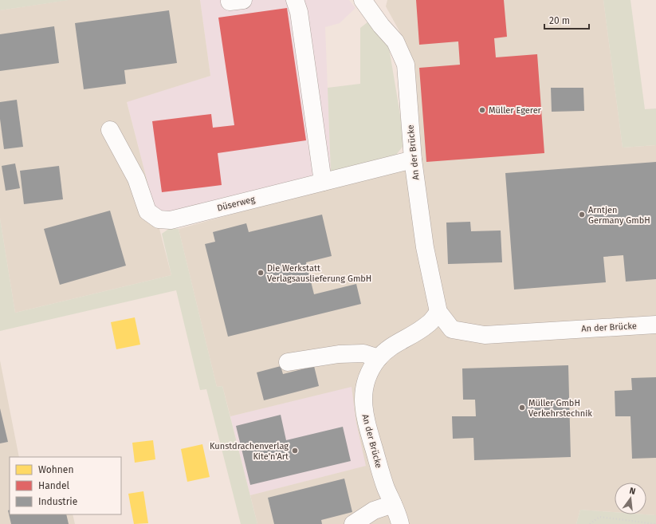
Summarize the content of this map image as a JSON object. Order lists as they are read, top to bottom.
{
  "streets": {
    "street": ["An der Brücke", "Düserweg"]
  },
  "crossings": [
    ["An der Brücke", "Düserweg"]
  ],
  "places": [
    "Müller Egerer",
    "Arntjen Germany GmbH",
    "Die Werkstatt Verlagsauslieferung GmbH",
    "Müller GmbH Verkehrstechnik",
    "Kunstdrachenverlag Kite'n'Art"
  ],
  "legend": ["Wohnen", "Handel", "Industrie"],
  "scale_bar": "20 m",
  "north": "top"
}
